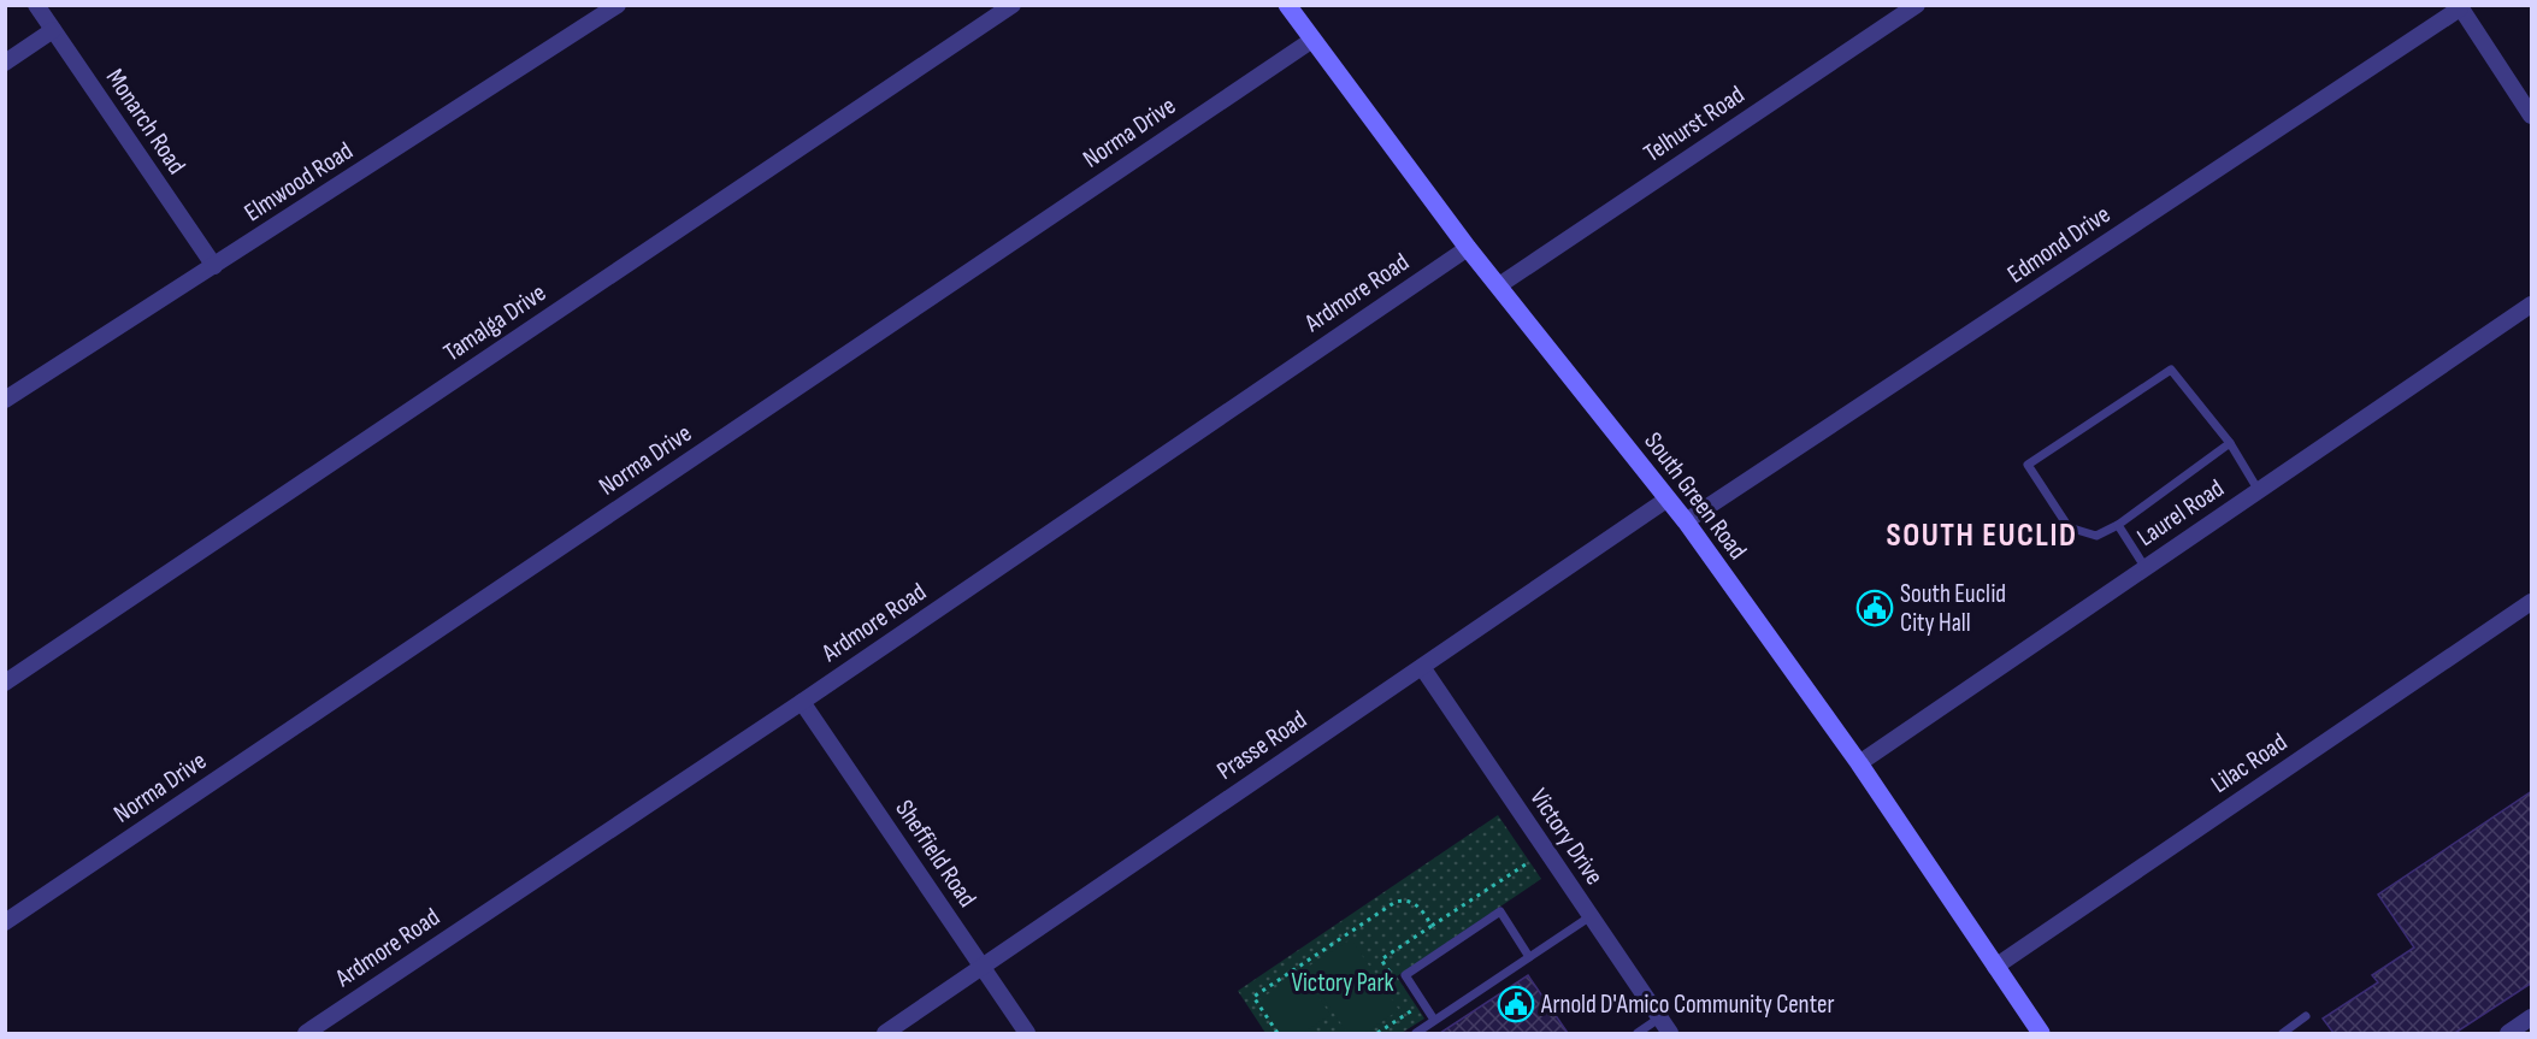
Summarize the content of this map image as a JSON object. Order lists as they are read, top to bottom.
{
  "streets": {
    "main road": ["South Green Road"],
    "street": [
      "Monarch Road",
      "Telhurst Road",
      "Norma Drive",
      "Elmwood Road",
      "Edmond Drive",
      "Ardmore Road",
      "Tamalga Drive",
      "Laurel Road",
      "Prasse Road",
      "Lilac Road",
      "Victory Drive",
      "Sheffield Road"
    ]
  },
  "crossings": [
    ["Monarch Road", "Elmwood Road"],
    ["Telhurst Road", "South Green Road"],
    ["Norma Drive", "South Green Road"],
    ["Edmond Drive", "South Green Road"],
    ["Ardmore Road", "South Green Road"],
    ["Ardmore Road", "Sheffield Road"],
    ["South Green Road", "Laurel Road"],
    ["South Green Road", "Prasse Road"],
    ["South Green Road", "Lilac Road"],
    ["Prasse Road", "Victory Drive"],
    ["Prasse Road", "Sheffield Road"]
  ],
  "districts": ["SOUTH EUCLID"],
  "parks": ["Victory Park"],
  "places": {
    "public building": ["South Euclid City Hall", "Arnold D'Amico Community Center"]
  }
}
